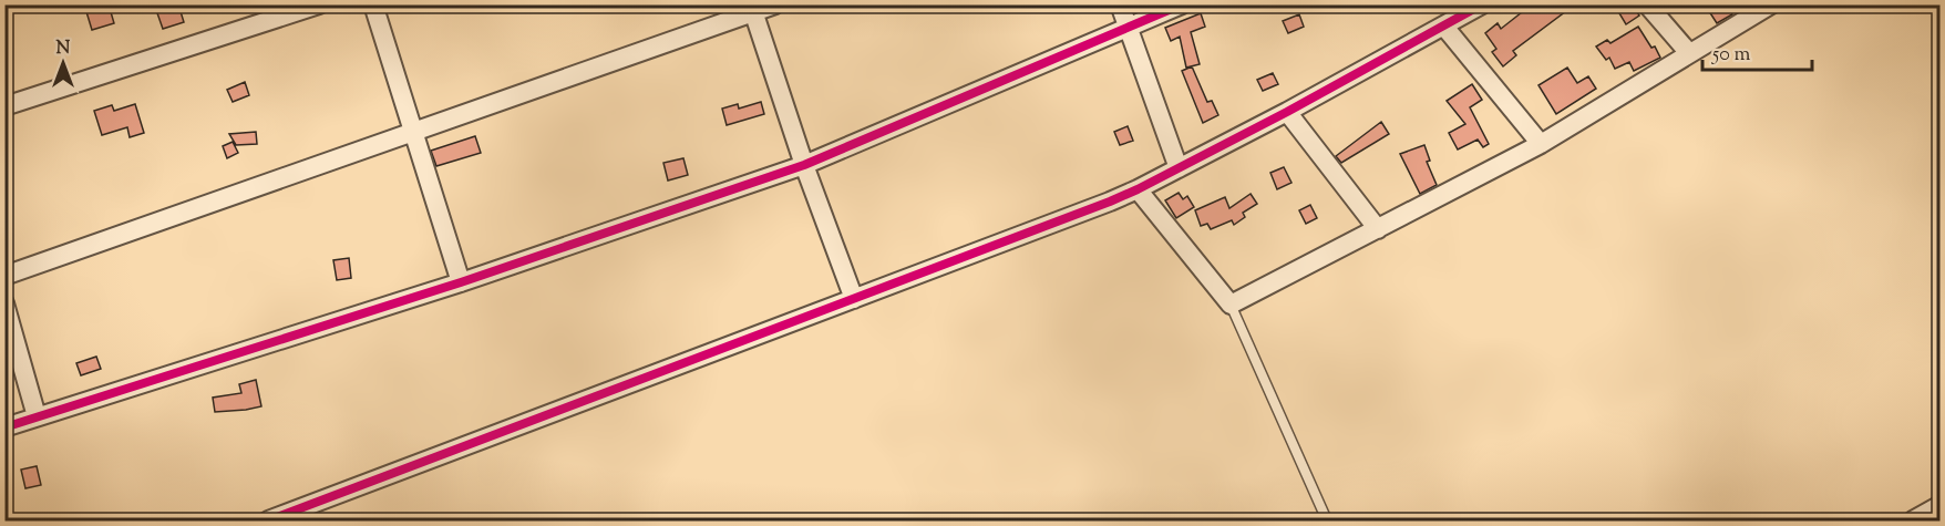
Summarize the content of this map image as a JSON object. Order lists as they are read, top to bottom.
{
  "scale_bar": "50 m",
  "north": "top"
}
